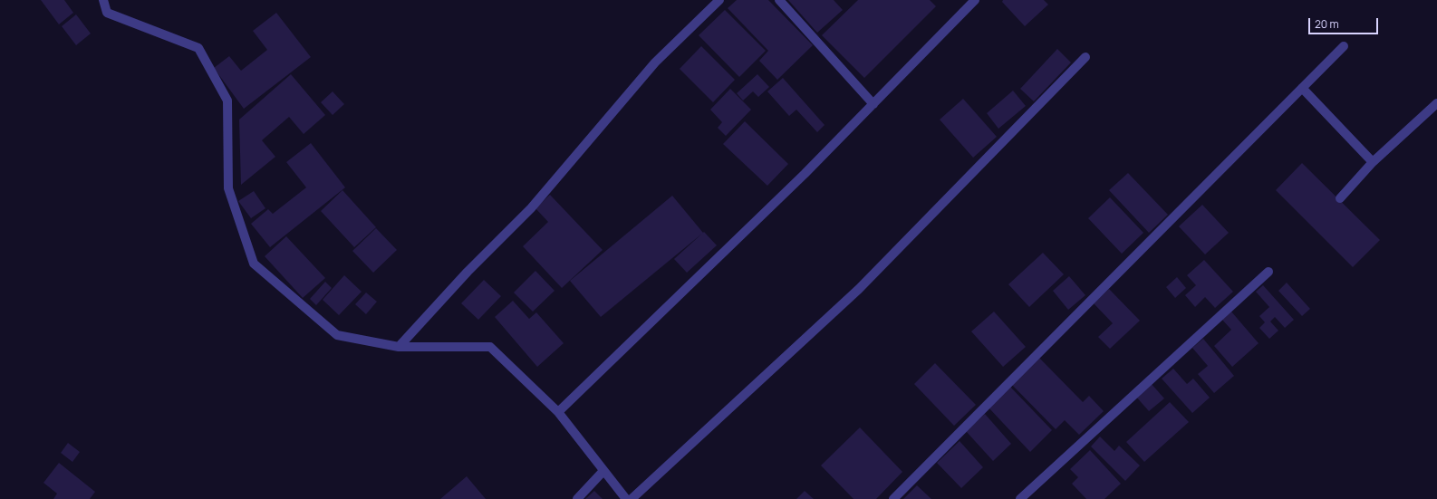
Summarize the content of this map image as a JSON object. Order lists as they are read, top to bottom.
{
  "scale_bar": "20 m"
}
